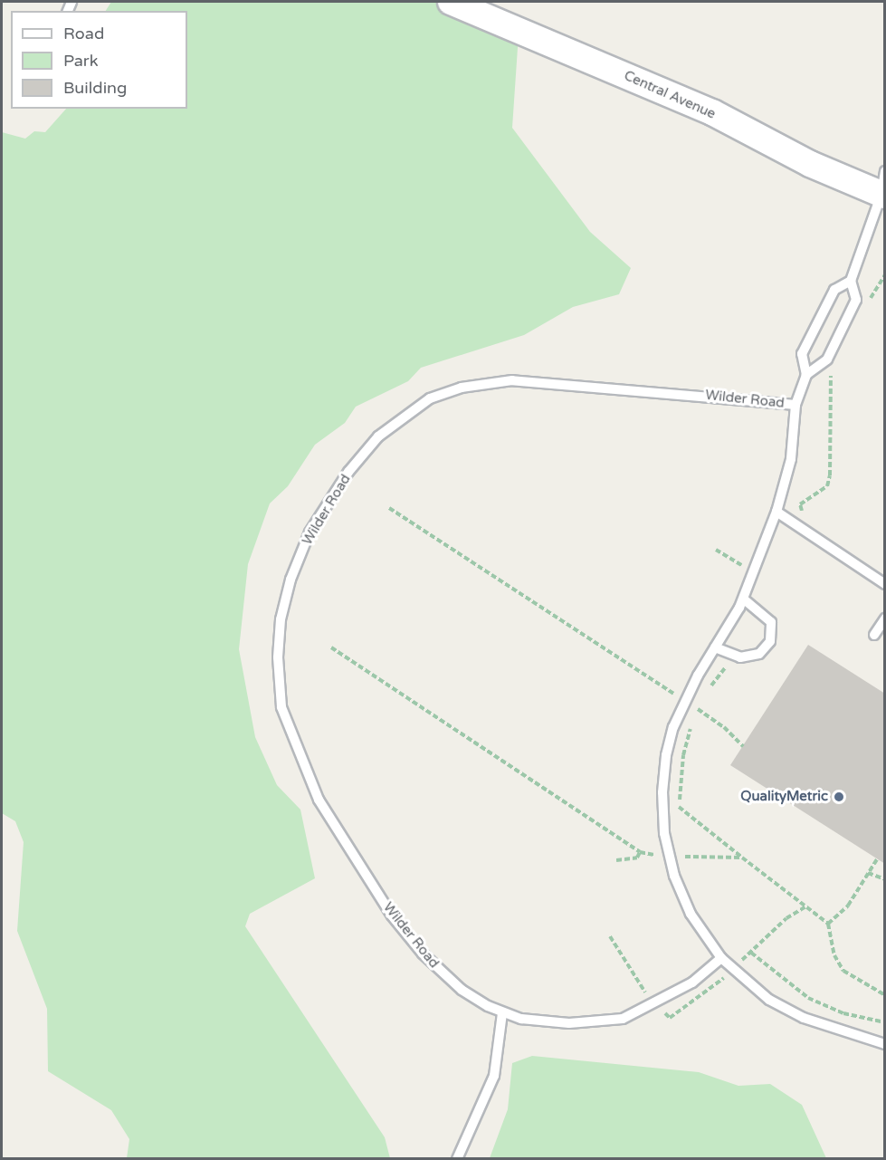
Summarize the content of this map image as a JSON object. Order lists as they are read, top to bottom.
{
  "streets": {
    "main road": ["Central Avenue"],
    "lane": ["Wilder Road"]
  },
  "places": ["QualityMetric"],
  "legend": ["Road", "Park", "Building"]
}
